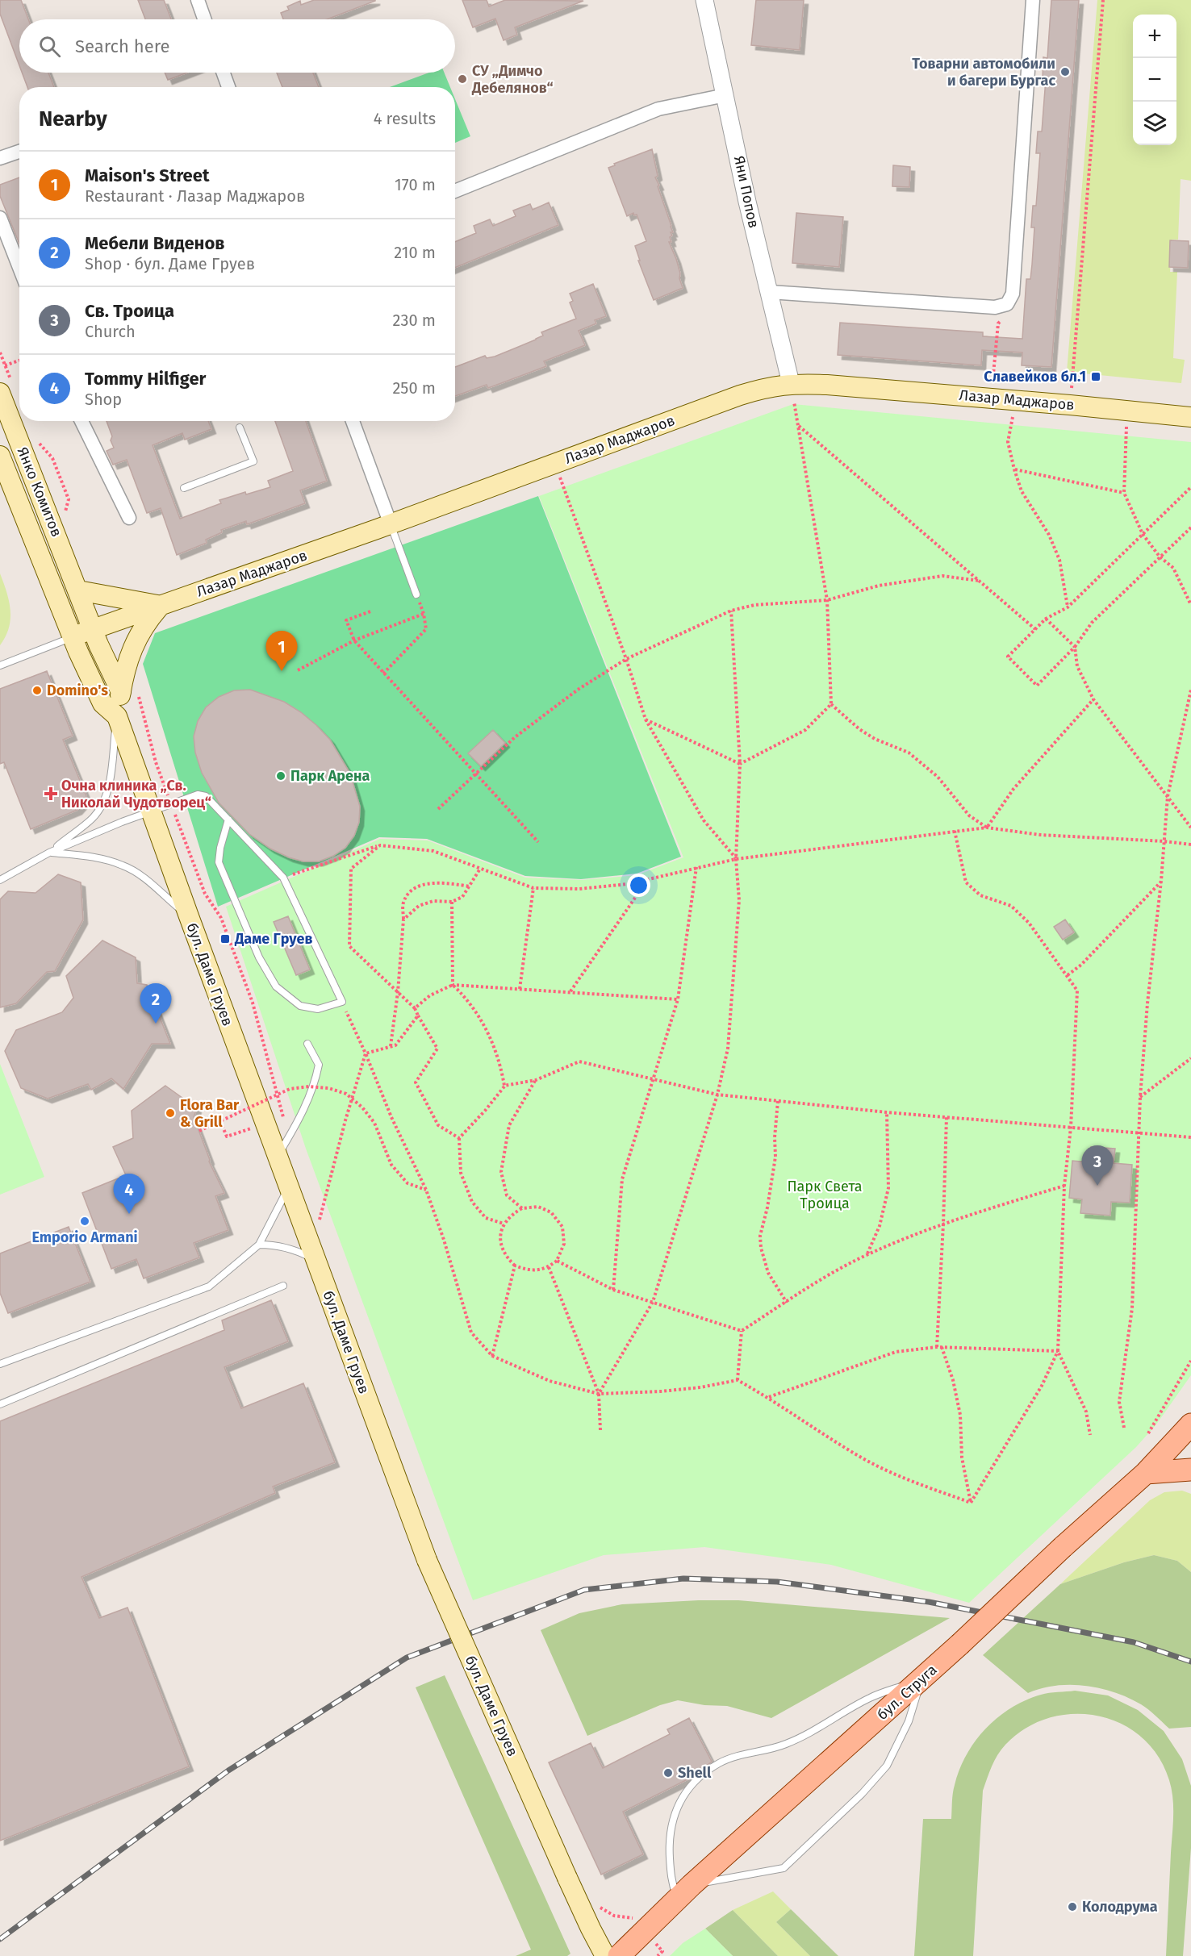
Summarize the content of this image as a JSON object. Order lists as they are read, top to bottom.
{
  "streets": {
    "main road": [
      "Лазар Маджаров",
      "Янко Комитов",
      "бул. Даме Груев",
      "бул. Струга"
    ],
    "street": ["Яни Попов"]
  },
  "crossings": [
    ["Яни Попов", "Лазар Маджаров"],
    ["Лазар Маджаров", "бул. Даме Груев"],
    ["Янко Комитов", "бул. Даме Груев"]
  ],
  "parks": ["Парк Света Троица"],
  "places": {
    "other": [
      "Товарни автомобили и багери Бургас",
      "СУ „Димчо Дебелянов“",
      "Domino's",
      "Парк Арена",
      "Flora Bar & Grill",
      "Emporio Armani",
      "Shell",
      "Колодрума"
    ],
    "transit": ["Славейков бл.1", "Даме Груев"],
    "health": ["Oчна клиника „Св. Николай Чудотворец“"]
  },
  "page": {
    "map_buttons": ["+", "−"],
    "search": "Search here",
    "heading": ["Nearby", "4 results"],
    "list": [
      {
        "mark": "1",
        "name": "Maison's Street",
        "note": "Restaurant · Лазар Маджаров",
        "value": "170 m"
      },
      {
        "mark": "2",
        "name": "Мебели Виденов",
        "note": "Shop · бул. Даме Груев",
        "value": "210 m"
      },
      {
        "mark": "3",
        "name": "Св. Троица",
        "note": "Church",
        "value": "230 m"
      },
      {
        "mark": "4",
        "name": "Tommy Hilfiger",
        "note": "Shop",
        "value": "250 m"
      }
    ],
    "pins": [
      "1",
      "2",
      "3",
      "4"
    ]
  }
}
